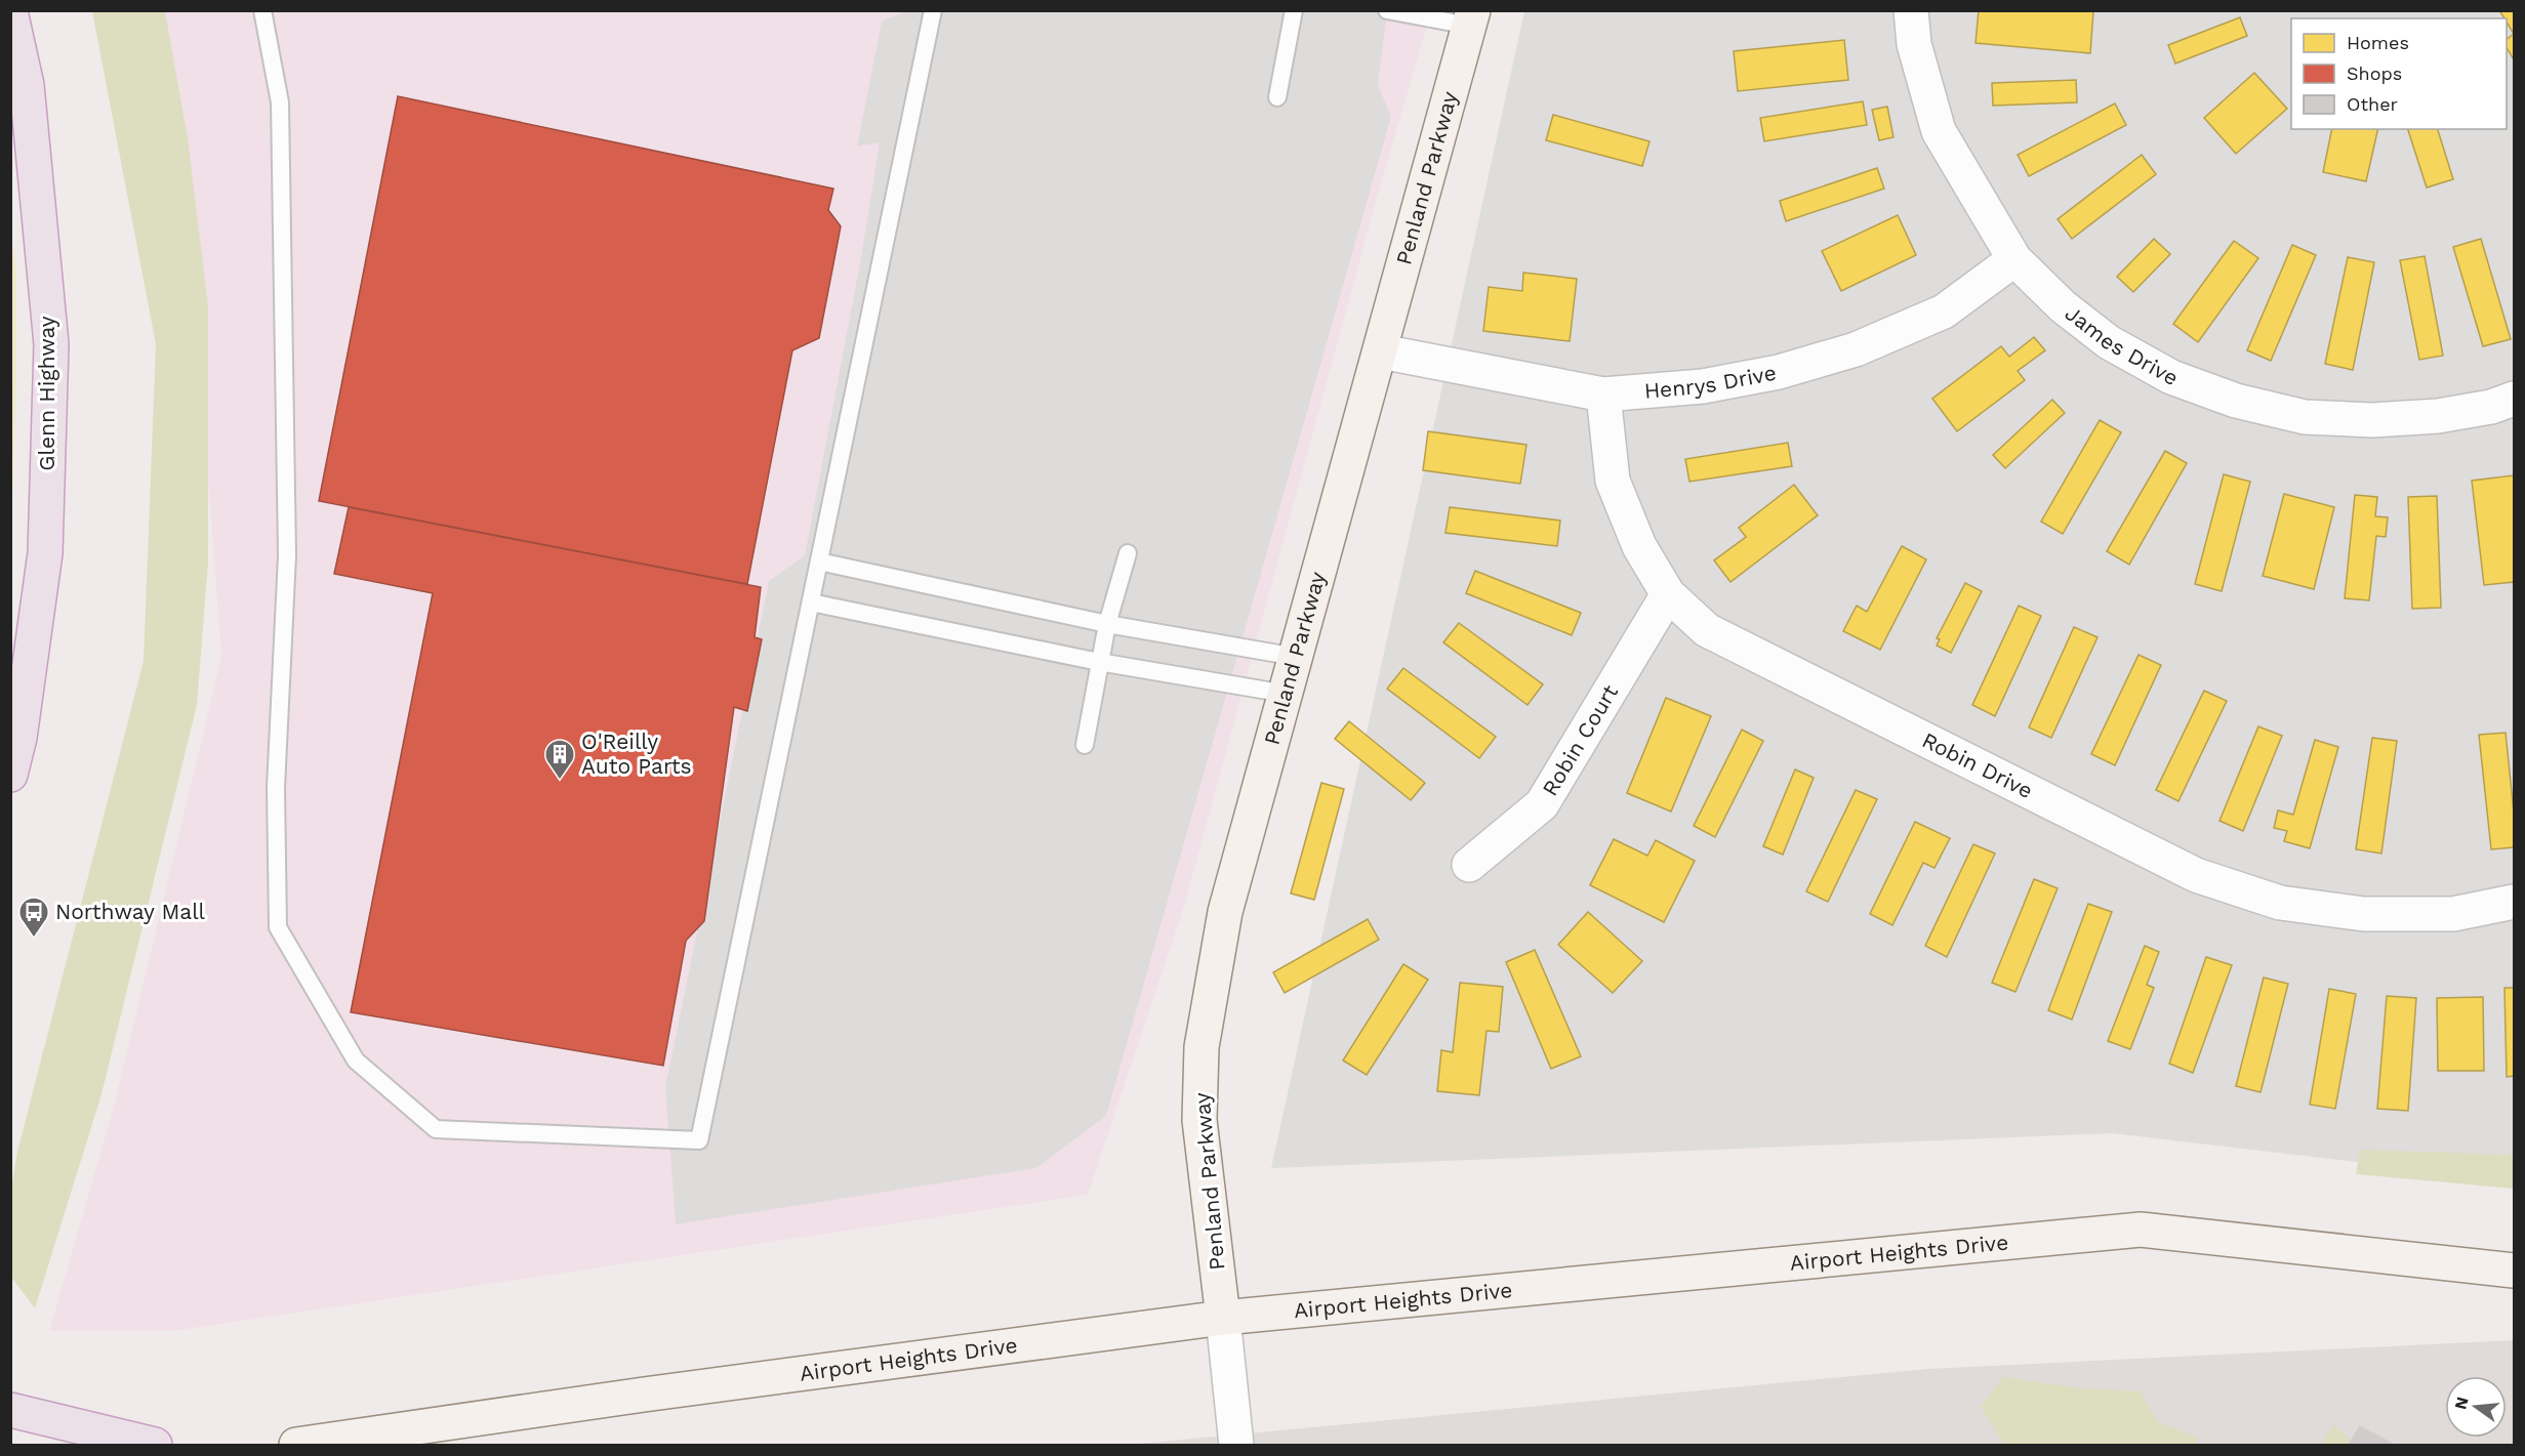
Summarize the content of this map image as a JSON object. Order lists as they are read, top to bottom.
{
  "streets": {
    "highway": ["Glenn Highway"],
    "street": [
      "Penland Parkway",
      "James Drive",
      "Henrys Drive",
      "Robin Court",
      "Robin Drive",
      "Airport Heights Drive"
    ]
  },
  "crossings": [
    ["Penland Parkway", "Henrys Drive"],
    ["Penland Parkway", "Airport Heights Drive"],
    ["James Drive", "Henrys Drive"],
    ["Henrys Drive", "Robin Drive"],
    ["Robin Court", "Robin Drive"]
  ],
  "places": {
    "building": ["O'Reilly Auto Parts"],
    "bus stop": ["Northway Mall"]
  },
  "legend": ["Homes", "Shops", "Other"],
  "north": "left"
}
